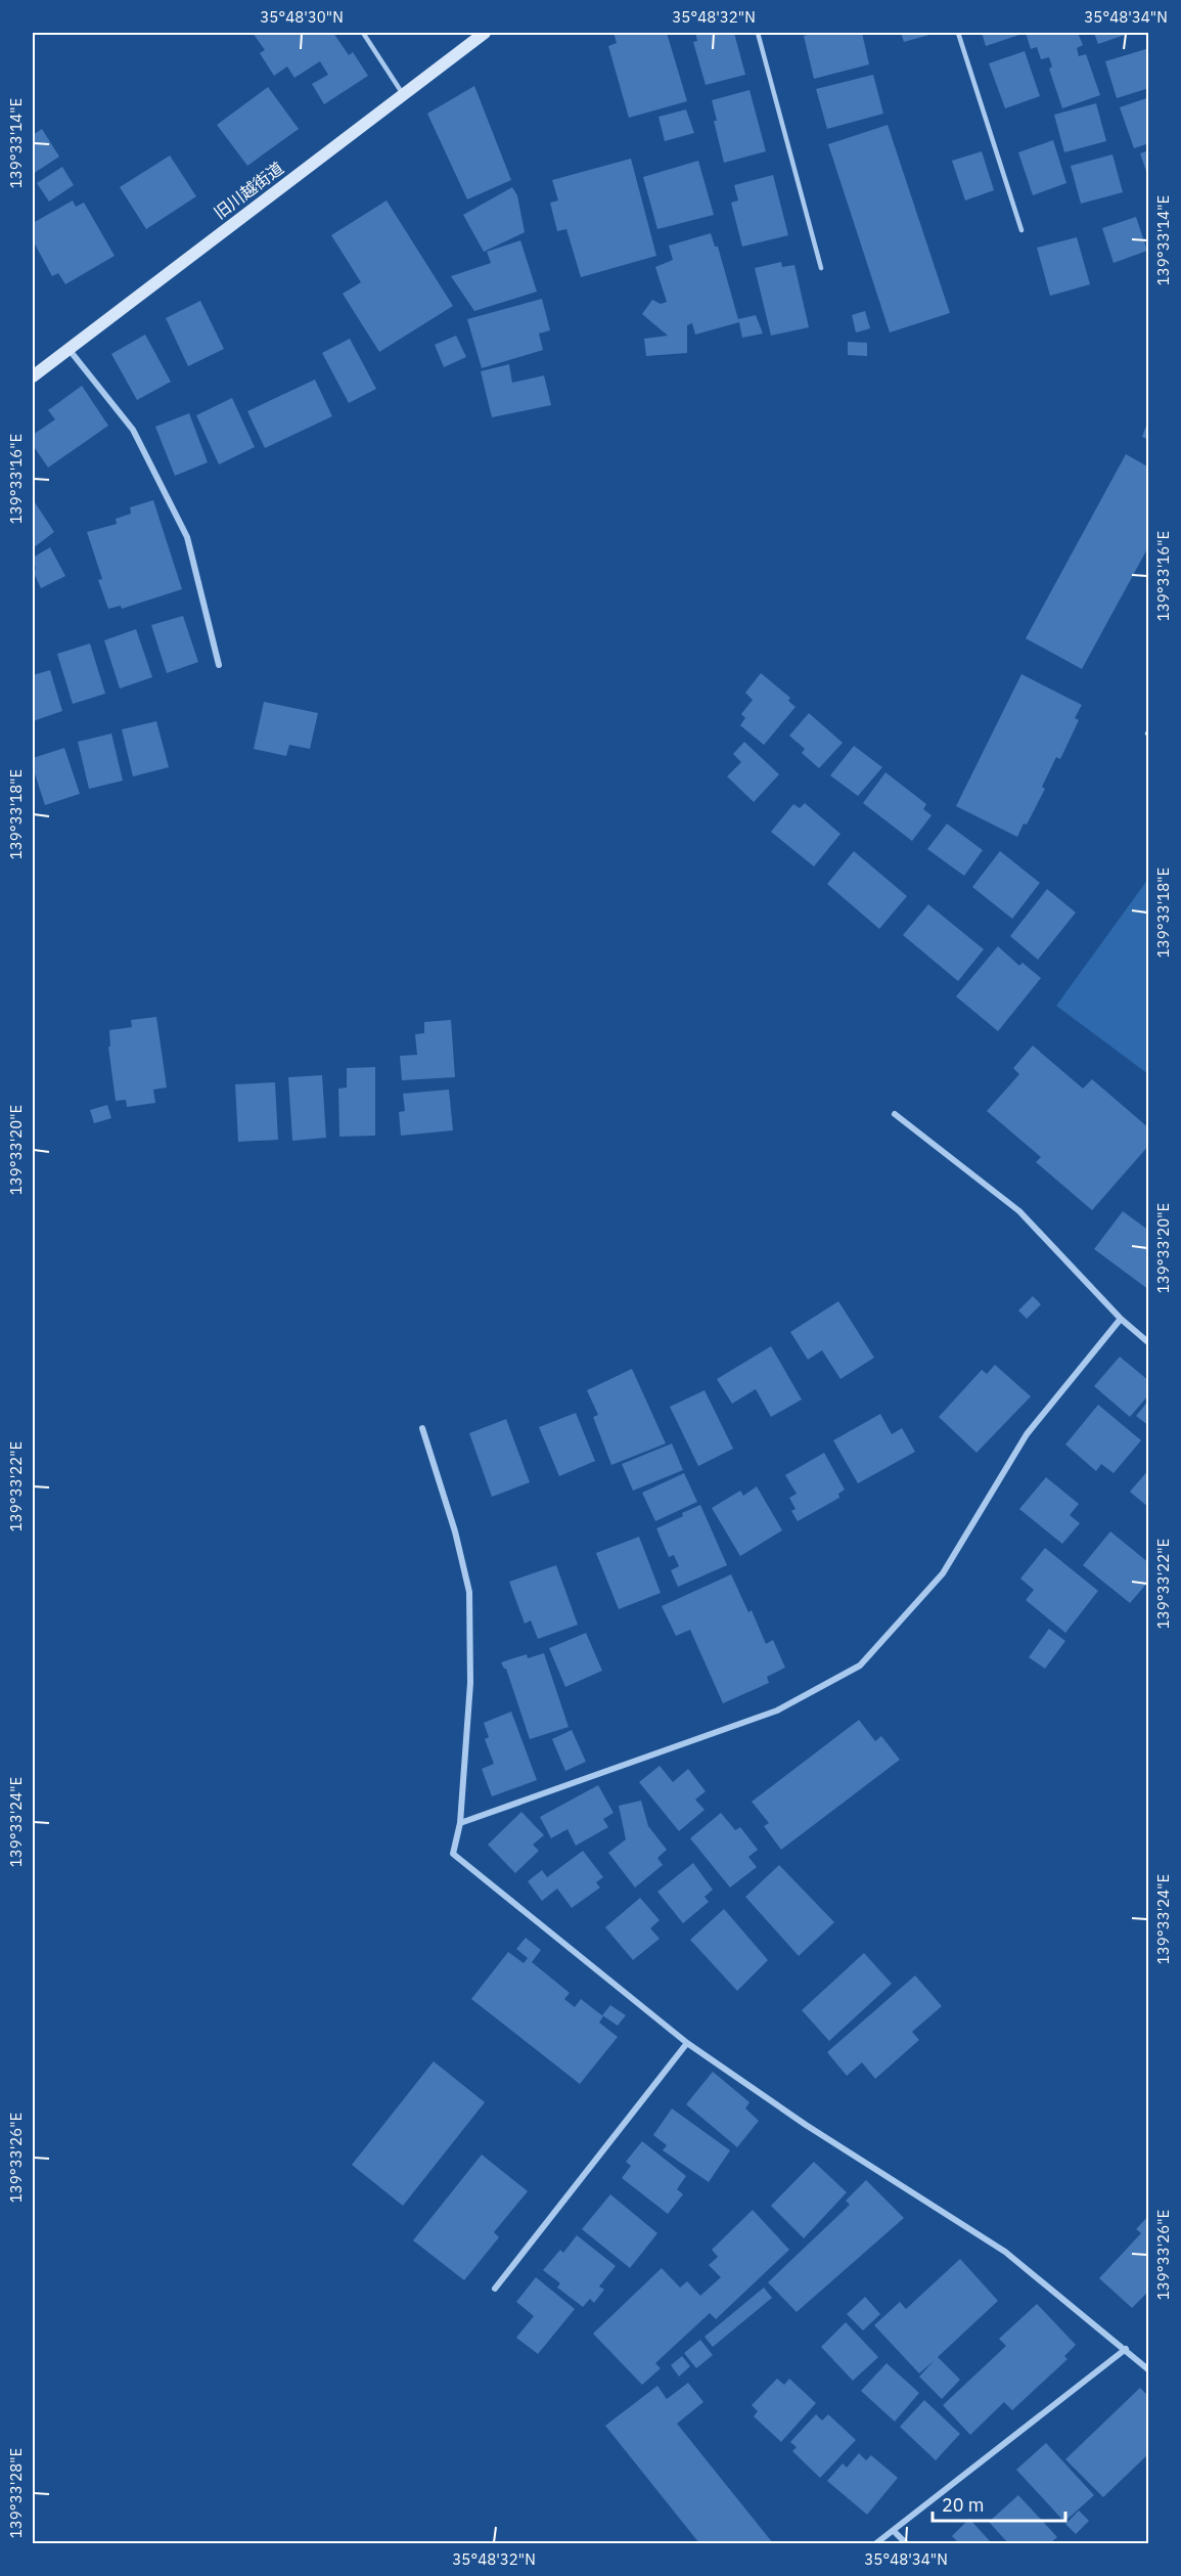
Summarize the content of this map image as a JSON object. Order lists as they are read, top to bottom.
{
  "streets": {
    "main road": ["旧川越街道"]
  },
  "scale_bar": "20 m",
  "coordinates": [
    "35°48'30\"N",
    "35°48'32\"N",
    "35°48'34\"N",
    "139°33'14\"E",
    "139°33'16\"E",
    "139°33'18\"E",
    "139°33'20\"E",
    "139°33'22\"E",
    "139°33'24\"E",
    "139°33'26\"E",
    "139°33'28\"E"
  ]
}
